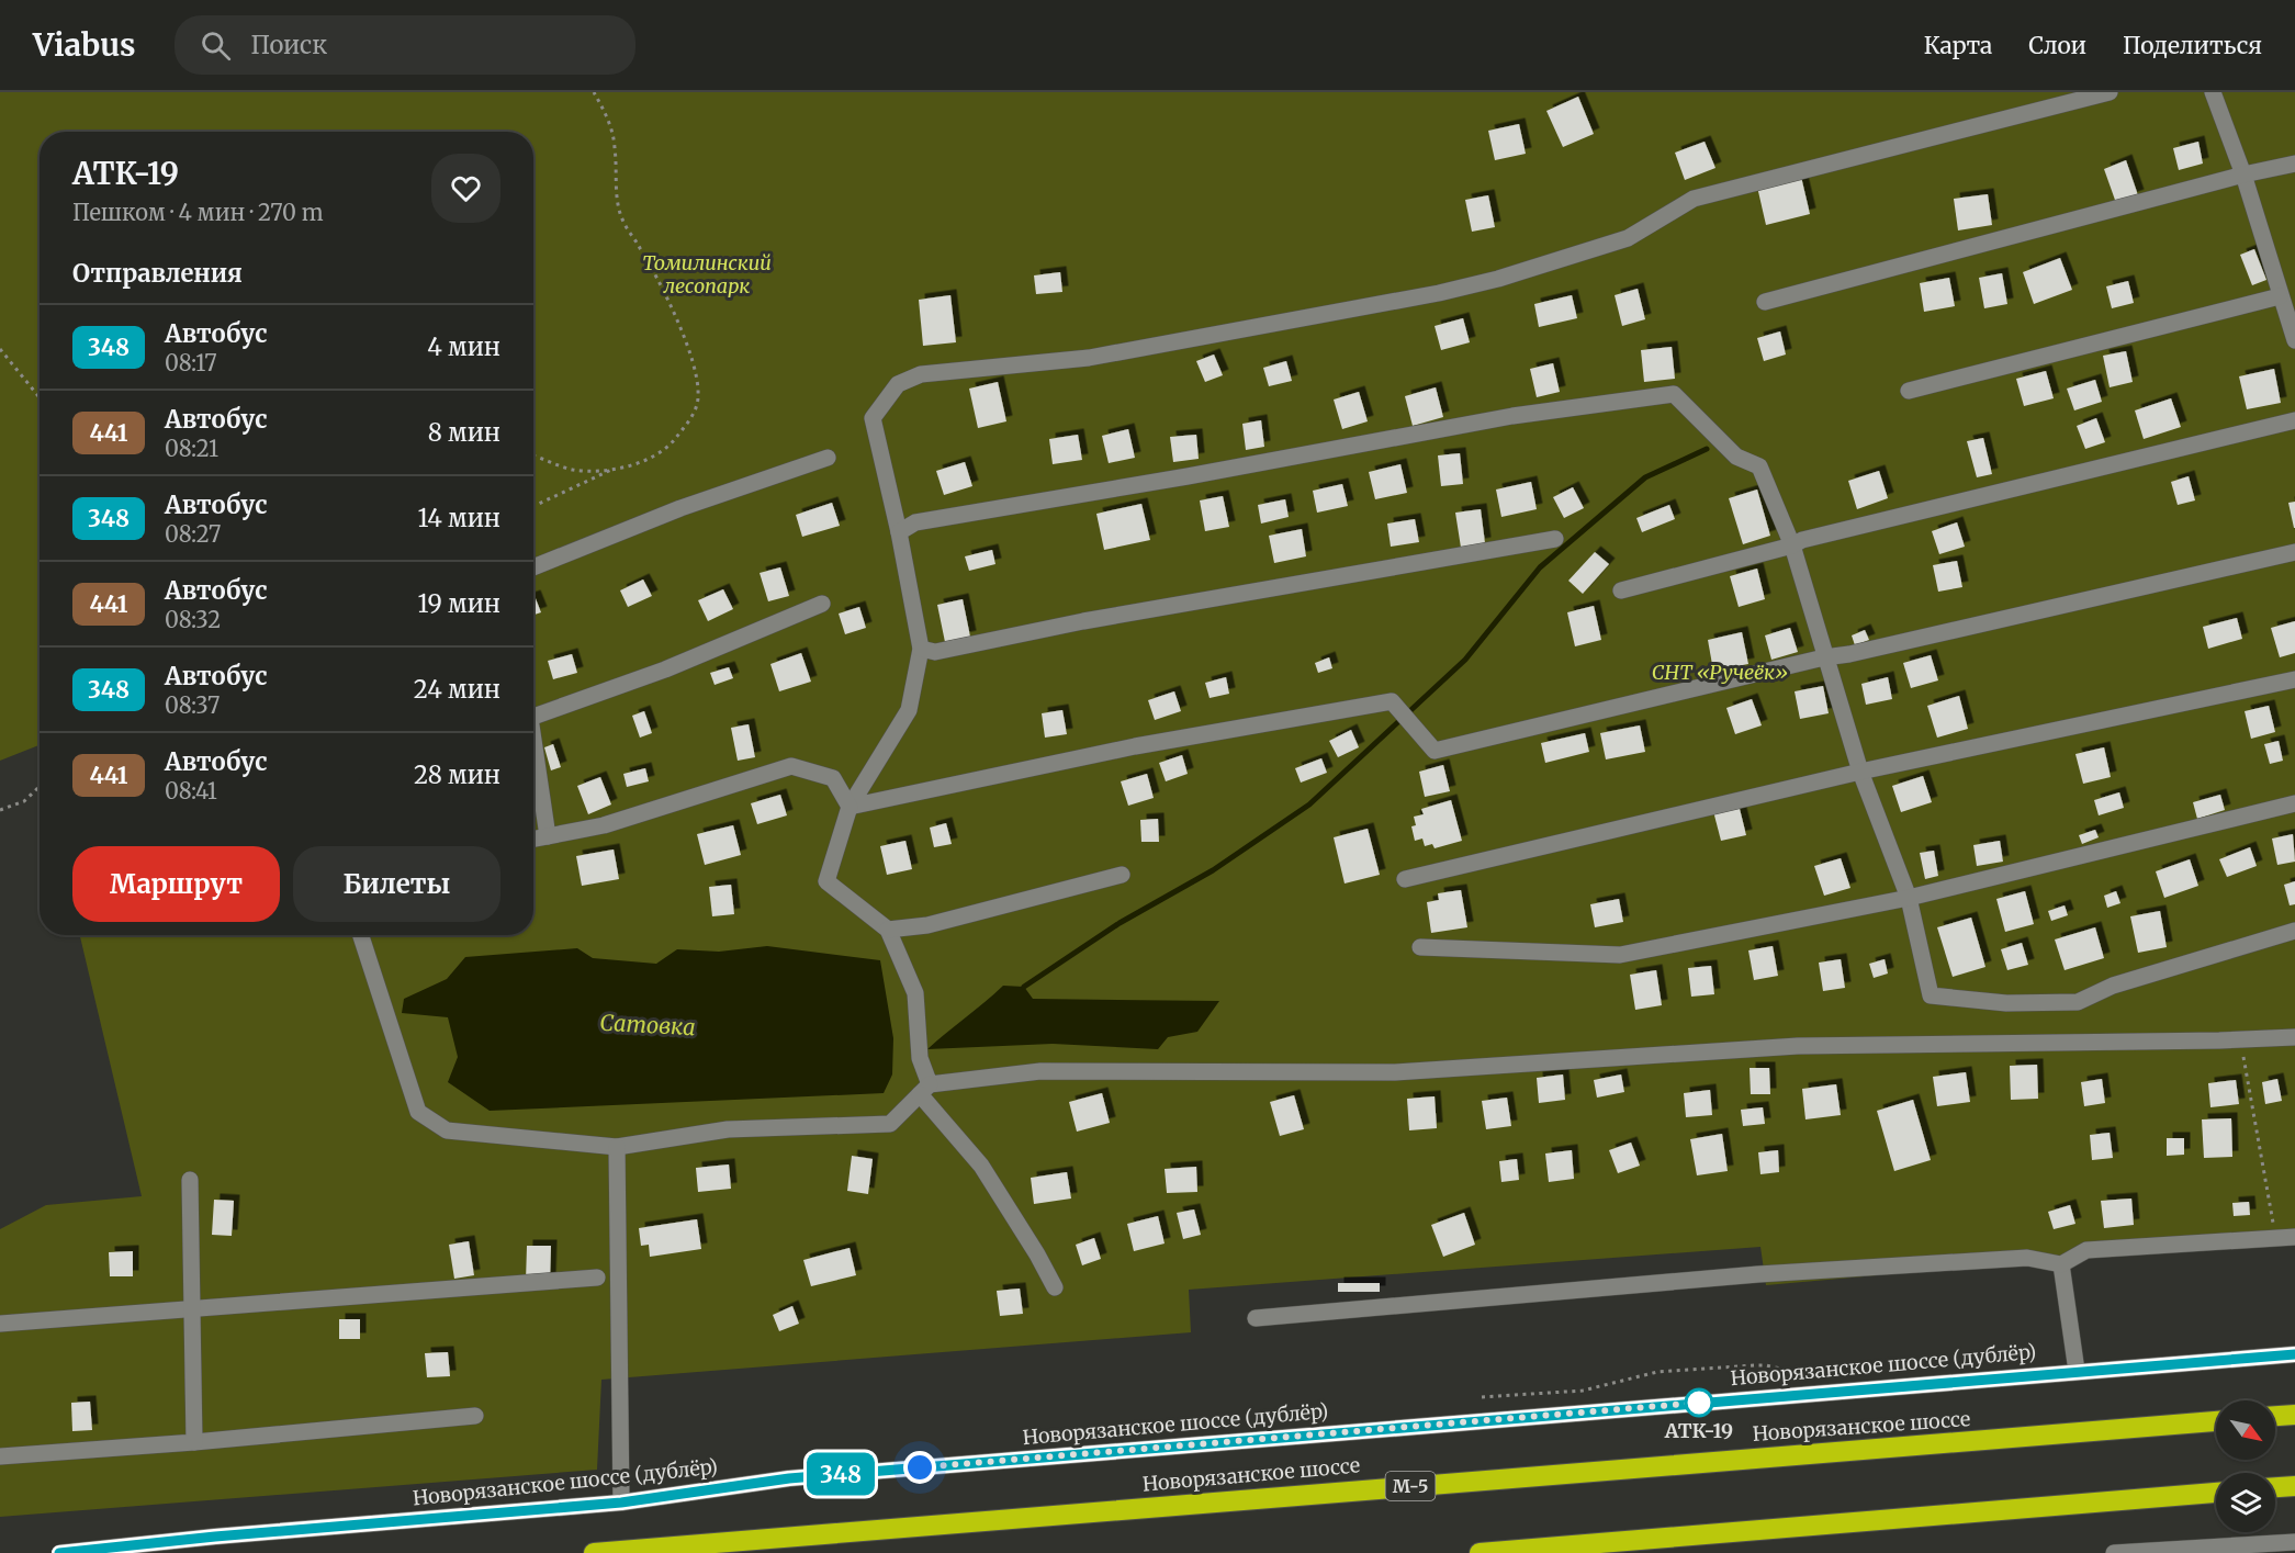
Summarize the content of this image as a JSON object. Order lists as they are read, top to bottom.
{
  "streets": {
    "highway": ["Новорязанское шоссе", "М-5"],
    "street": ["Новорязанское шоссе (дублёр)"]
  },
  "water": ["Сатовка"],
  "parks": ["Томилинский лесопарк", "СНТ «Ручеёк»"],
  "places": ["АТК-19"],
  "lines": ["bus line 348"],
  "north": "bottom right",
  "page": {
    "header": "Viabus",
    "search": "Поиск",
    "nav": ["Карта", "Слои", "Поделиться"],
    "on_map": "348",
    "heading": [
      ["АТК-19", "Пешком · 4 мин · 270 m"],
      "Отправления"
    ],
    "list": [
      {
        "mark": "348",
        "name": "Автобус",
        "note": "08:17",
        "value": "4 мин"
      },
      {
        "mark": "441",
        "name": "Автобус",
        "note": "08:21",
        "value": "8 мин"
      },
      {
        "mark": "348",
        "name": "Автобус",
        "note": "08:27",
        "value": "14 мин"
      },
      {
        "mark": "441",
        "name": "Автобус",
        "note": "08:32",
        "value": "19 мин"
      },
      {
        "mark": "348",
        "name": "Автобус",
        "note": "08:37",
        "value": "24 мин"
      },
      {
        "mark": "441",
        "name": "Автобус",
        "note": "08:41",
        "value": "28 мин"
      }
    ],
    "buttons": ["Маршрут", "Билеты"]
  }
}
